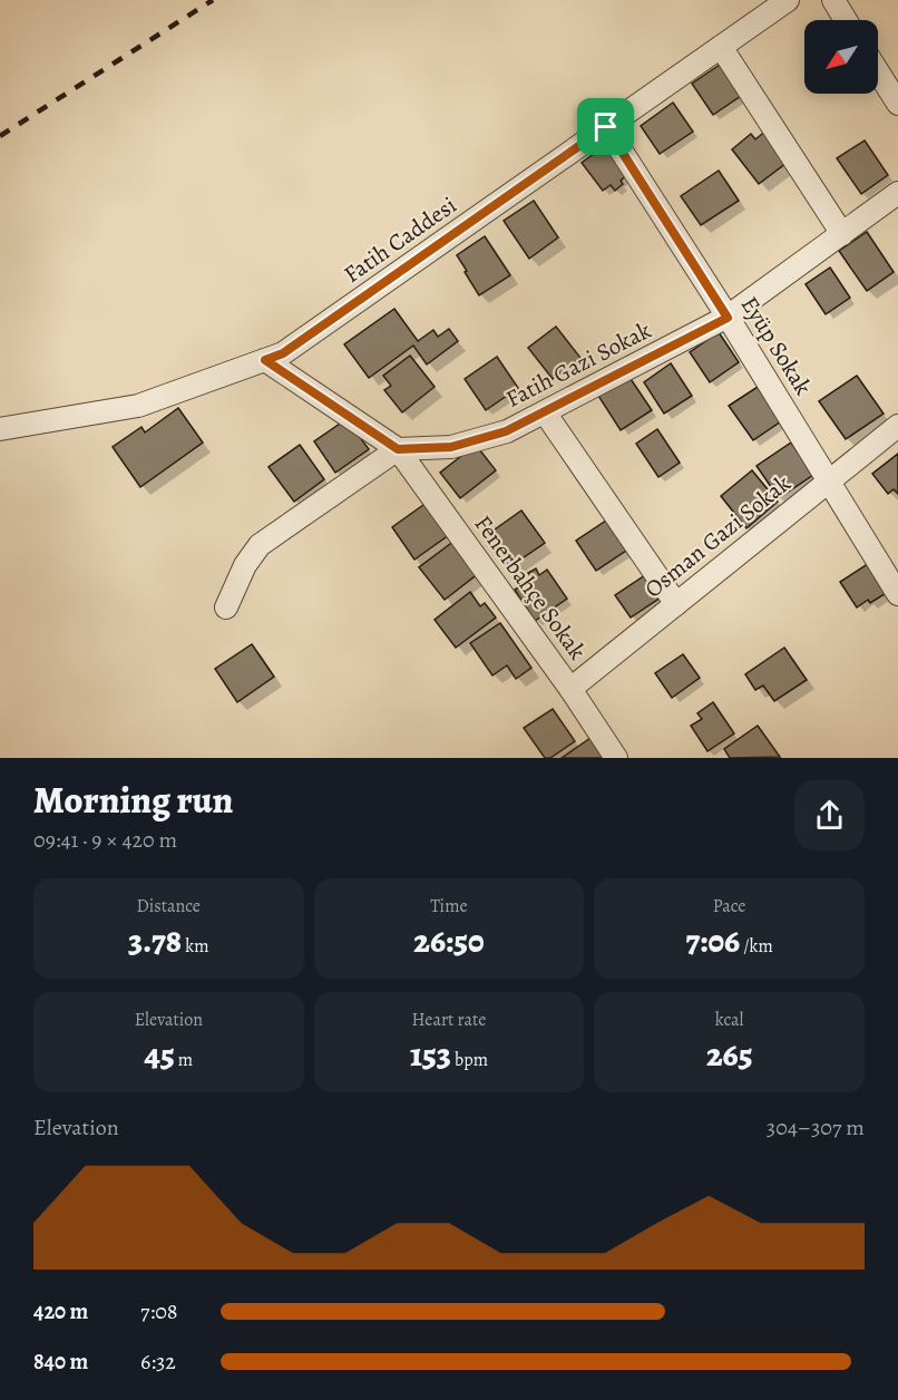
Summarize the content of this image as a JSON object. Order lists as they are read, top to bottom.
{
  "streets": {
    "street": [
      "Fatih Caddesi",
      "Eyüp Sokak",
      "Fatih Gazi Sokak",
      "Osman Gazi Sokak",
      "Fenerbahçe Sokak"
    ]
  },
  "crossings": [
    ["Fatih Caddesi", "Eyüp Sokak"],
    ["Eyüp Sokak", "Fatih Gazi Sokak"],
    ["Eyüp Sokak", "Osman Gazi Sokak"],
    ["Fatih Gazi Sokak", "Fenerbahçe Sokak"],
    ["Osman Gazi Sokak", "Fenerbahçe Sokak"]
  ],
  "north": "bottom left",
  "page": {
    "heading": ["Morning run", "09:41 · 9 × 420 m"],
    "stats": [
      ["Distance", "3.78 km"],
      ["Time", "26:50"],
      ["Pace", "7:06 /km"],
      ["Elevation", "45 m"],
      ["Heart rate", "153 bpm"],
      ["kcal", "265"]
    ],
    "chart": ["Elevation", "304–307 m"],
    "list": [
      {
        "name": "420 m",
        "note": "7:08"
      },
      {
        "name": "840 m",
        "note": "6:32"
      }
    ]
  }
}
